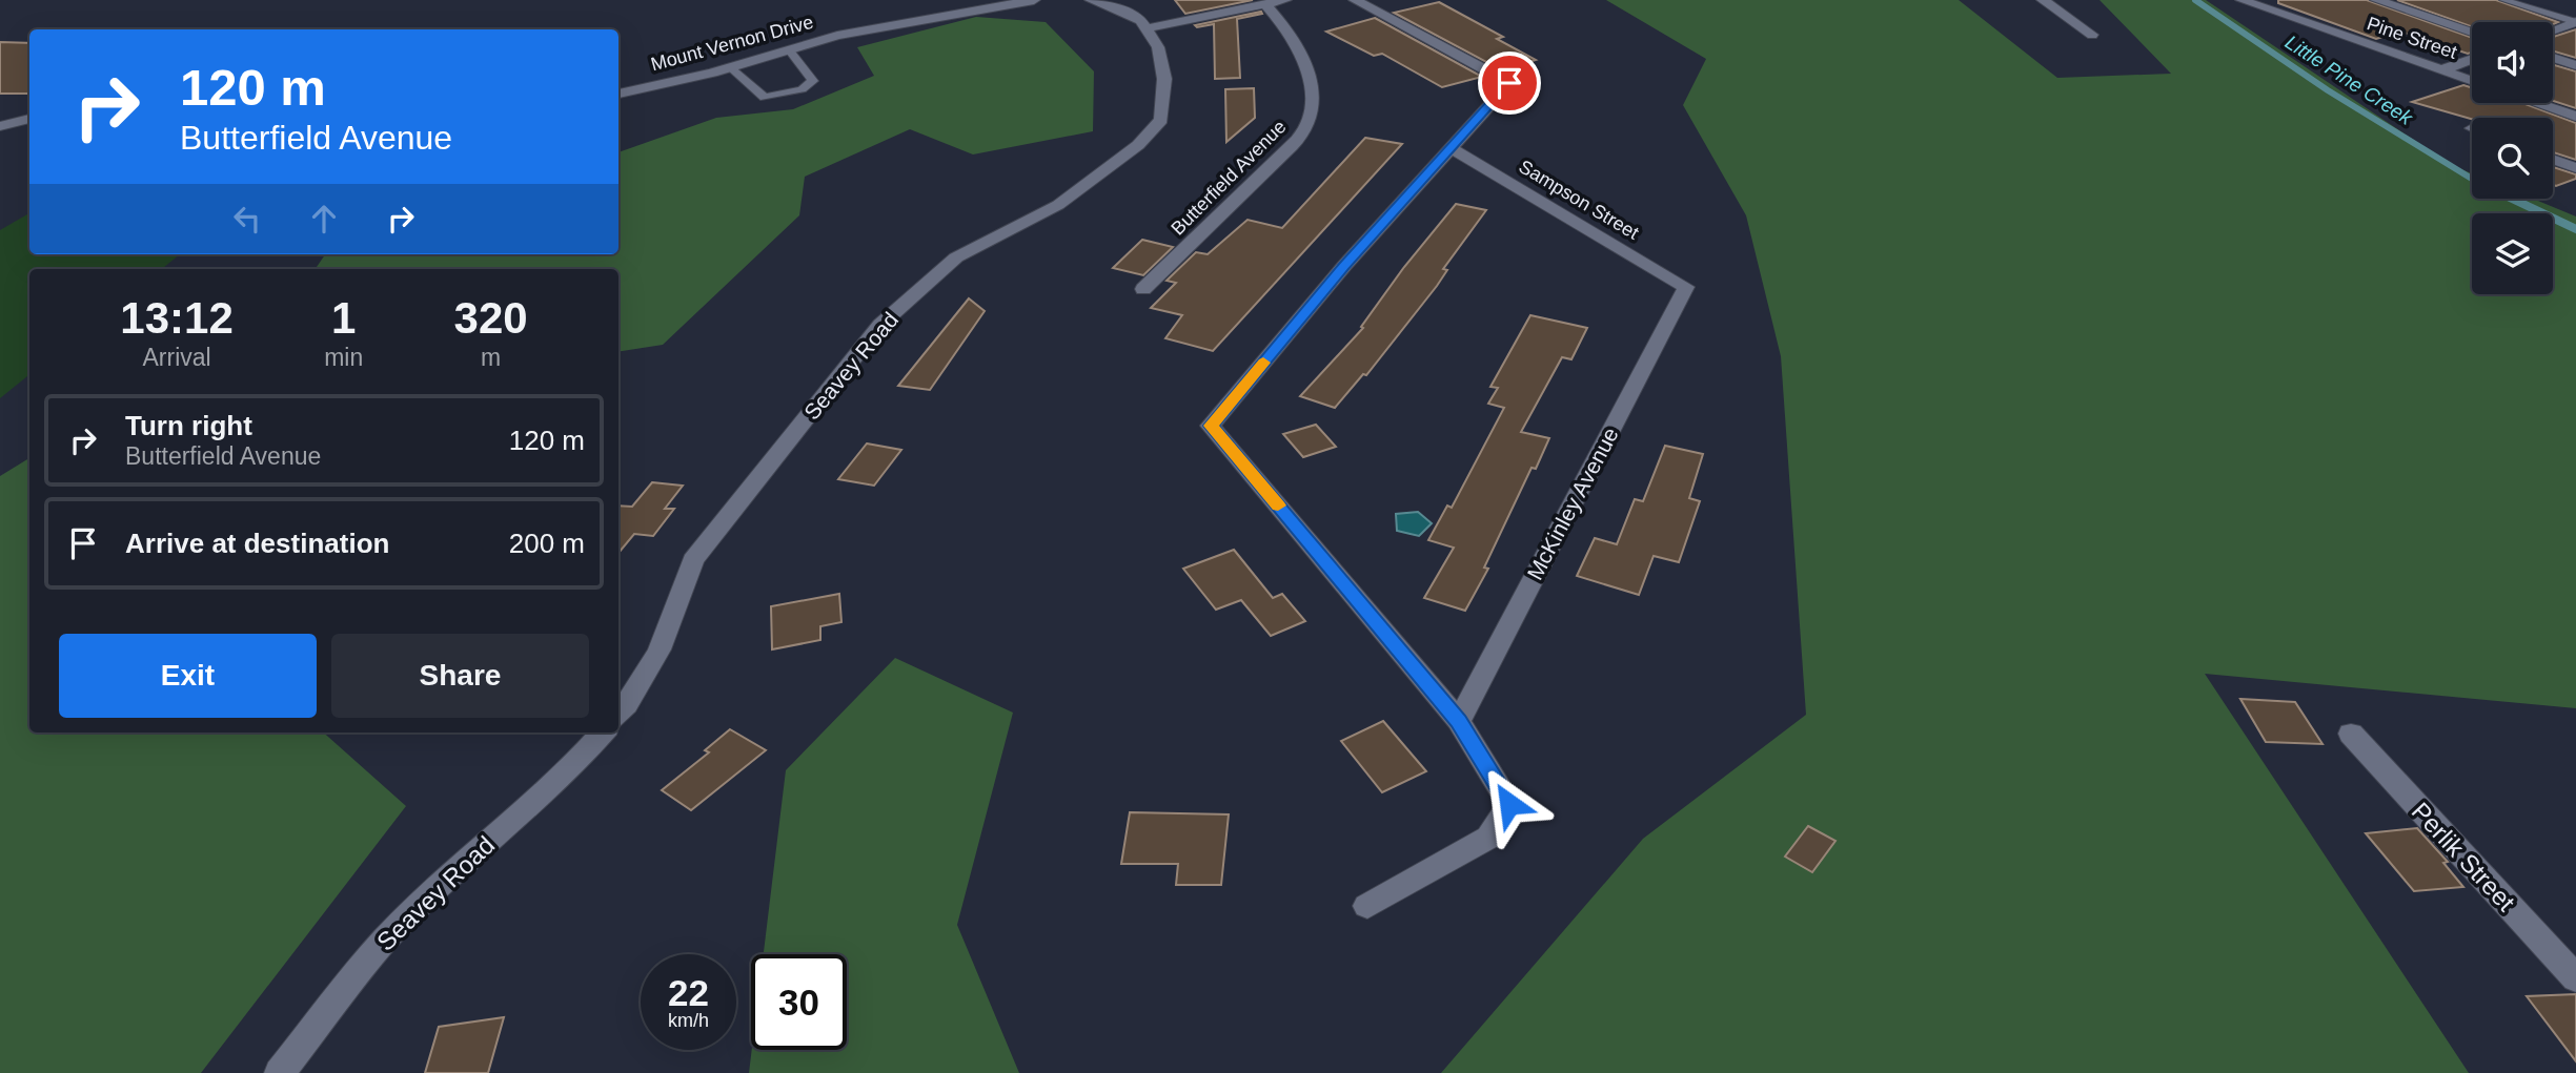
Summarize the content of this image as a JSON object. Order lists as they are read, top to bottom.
{
  "streets": {
    "street": [
      "Pine Street",
      "Mount Vernon Drive",
      "Butterfield Avenue",
      "Sampson Street",
      "Seavey Road",
      "McKinley Avenue",
      "Perlik Street"
    ]
  },
  "crossings": [
    ["Sampson Street", "McKinley Avenue"]
  ],
  "water": ["Little Pine Creek"],
  "page": {
    "turn": ["120 m", "Butterfield Avenue"],
    "eta": [
      "13:12",
      "Arrival",
      "1",
      "min",
      "320",
      "m"
    ],
    "list": [
      {
        "name": "Turn right",
        "note": "Butterfield Avenue",
        "value": "120 m"
      },
      {
        "name": "Arrive at destination",
        "value": "200 m"
      }
    ],
    "buttons": ["Exit", "Share"],
    "speed": "22 km/h",
    "limit": "30"
  }
}
